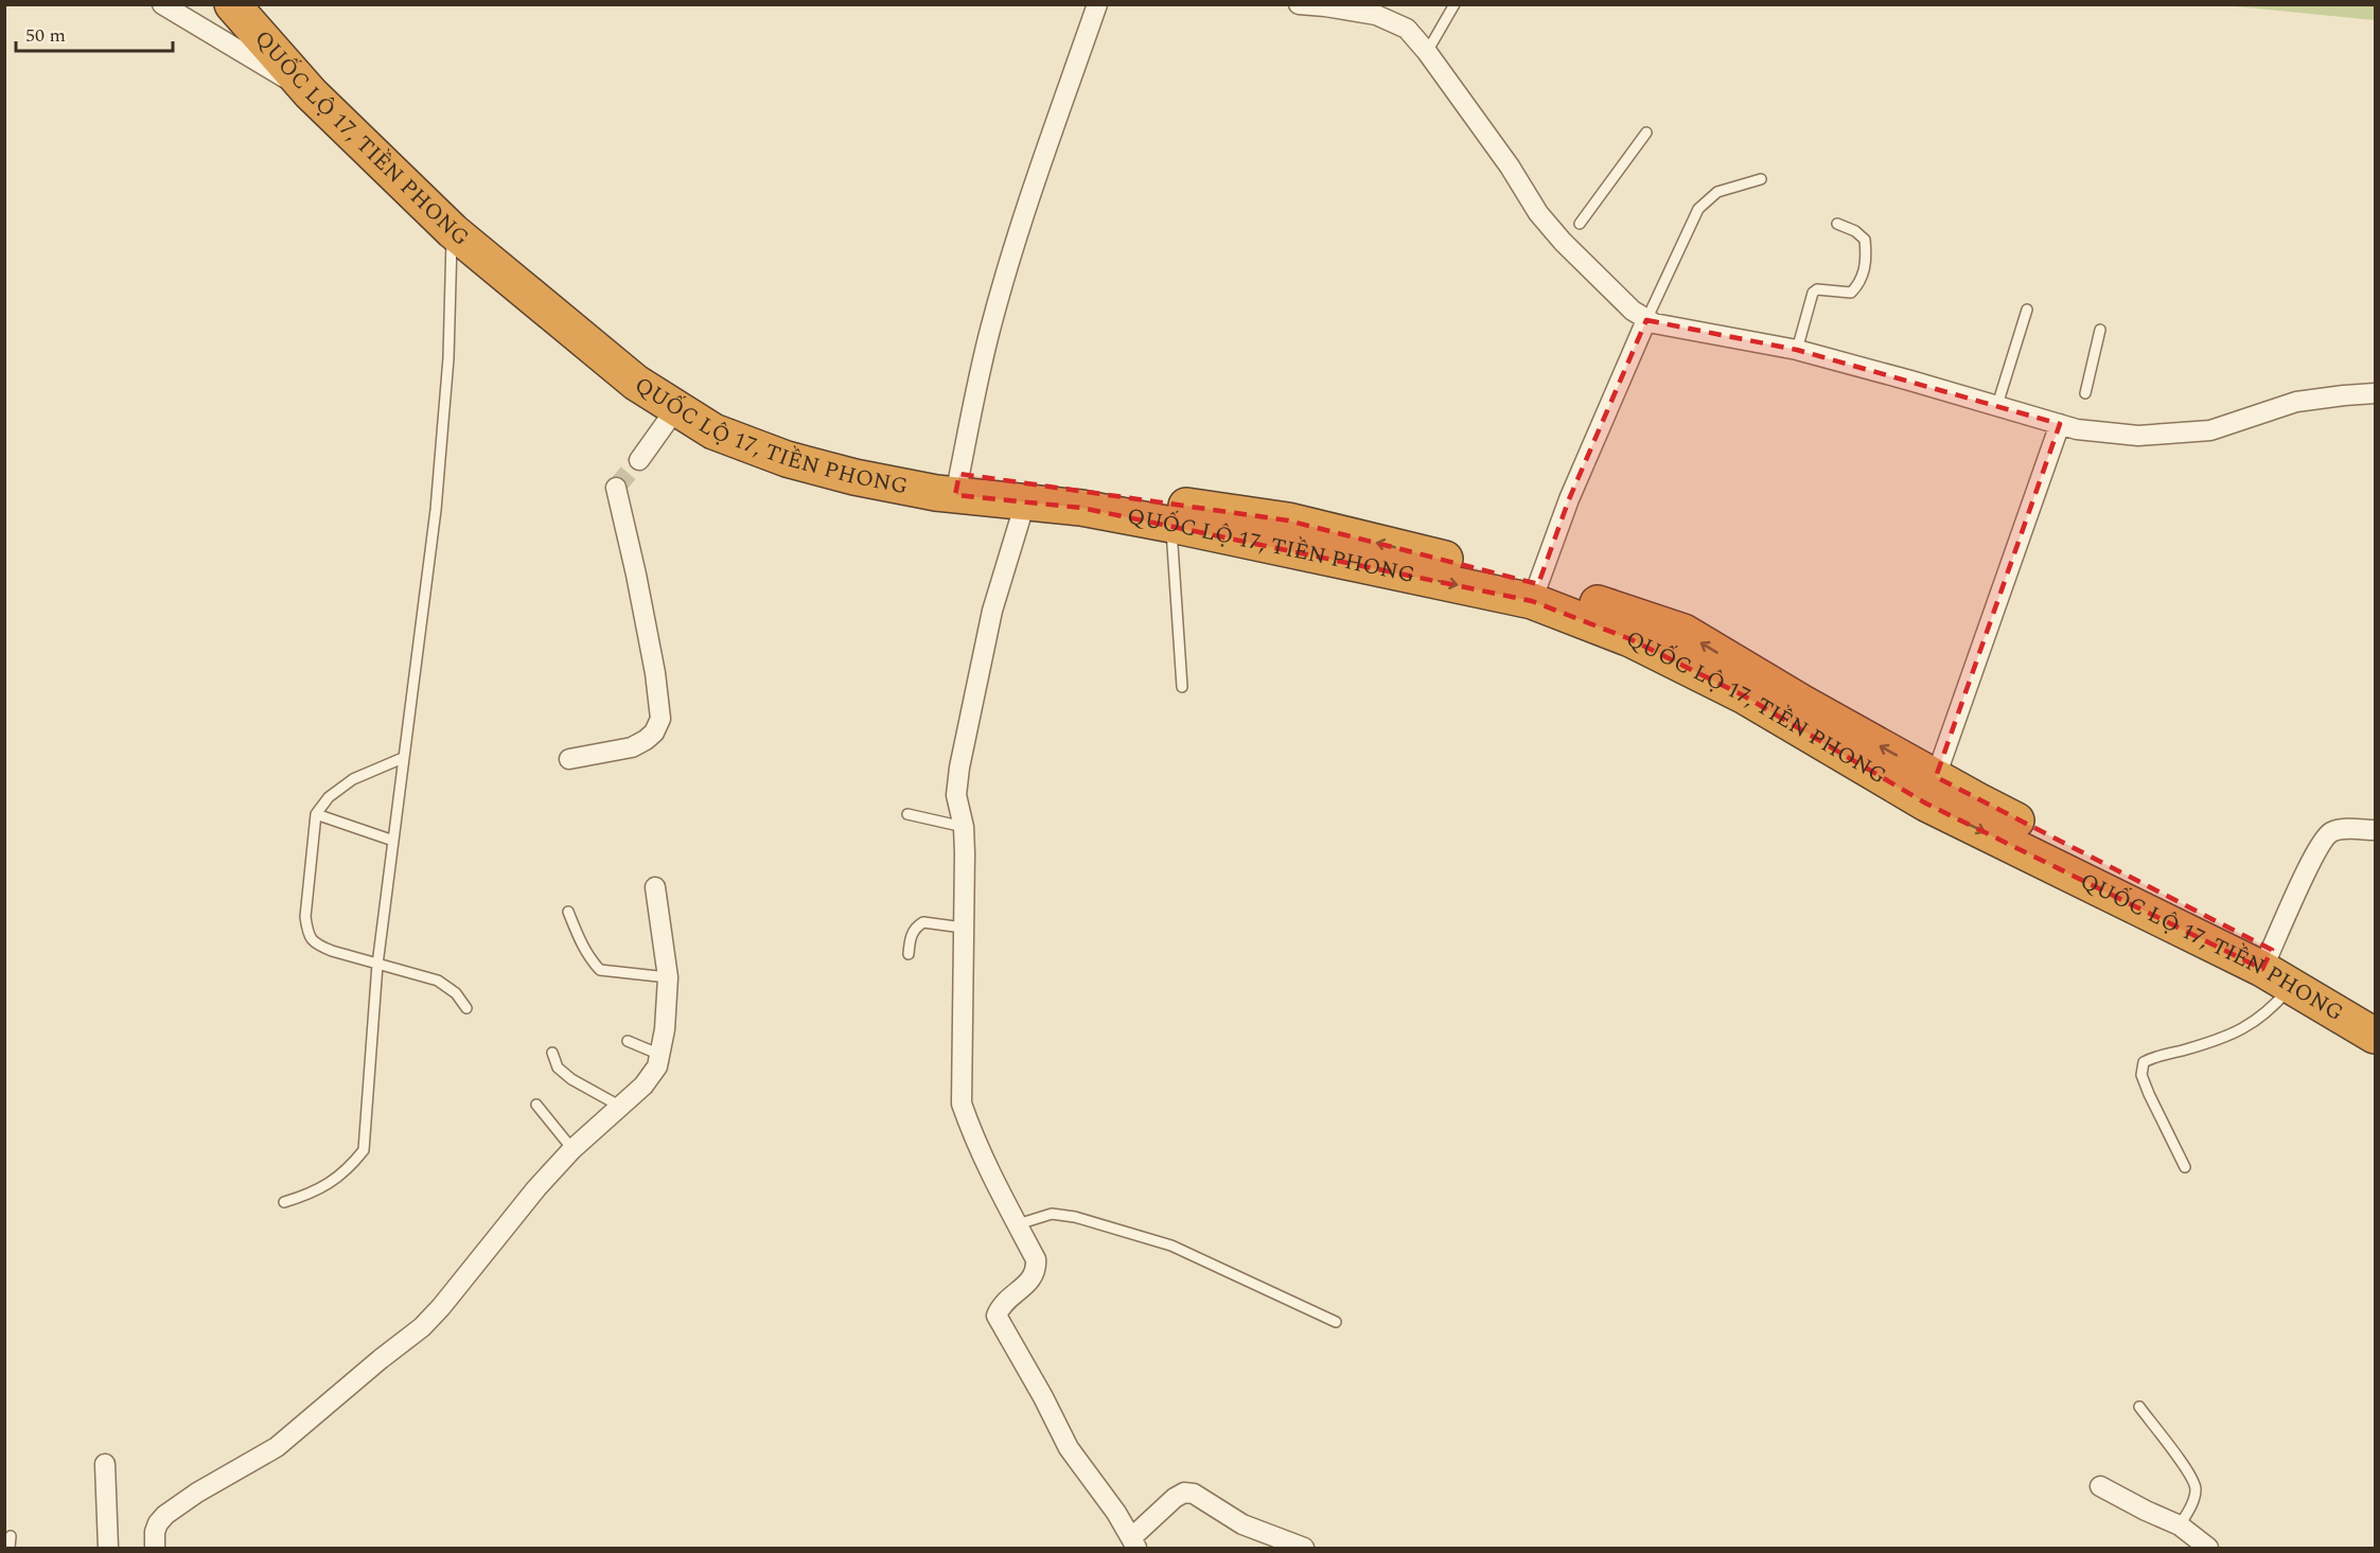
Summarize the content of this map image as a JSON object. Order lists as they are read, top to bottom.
{
  "streets": {
    "highway": ["QUỐC LỘ 17, TIỀN PHONG"]
  },
  "scale_bar": "50 m"
}
